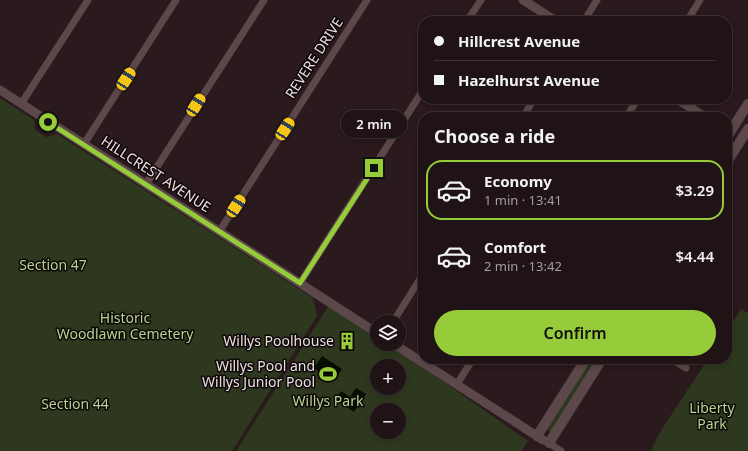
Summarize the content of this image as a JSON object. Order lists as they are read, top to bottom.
{
  "streets": {
    "street": ["REVERE DRIVE", "HILLCREST AVENUE"]
  },
  "crossings": [
    ["REVERE DRIVE", "HILLCREST AVENUE"]
  ],
  "parks": [
    "Section 47",
    "Historic Woodlawn Cemetery",
    "Willys Park",
    "Section 44",
    "Liberty Park"
  ],
  "places": {
    "building": ["Willys Poolhouse"],
    "sports": ["Willys Pool and Willys Junior Pool"]
  },
  "page": {
    "banner": ["Hillcrest Avenue", "Hazelhurst Avenue"],
    "bubble": "2 min",
    "heading": "Choose a ride",
    "list": [
      {
        "name": "Economy",
        "note": "1 min · 13:41",
        "value": "$3.29"
      },
      {
        "name": "Comfort",
        "note": "2 min · 13:42",
        "value": "$4.44"
      }
    ],
    "buttons": "Confirm",
    "map_buttons": ["+", "−"]
  }
}
